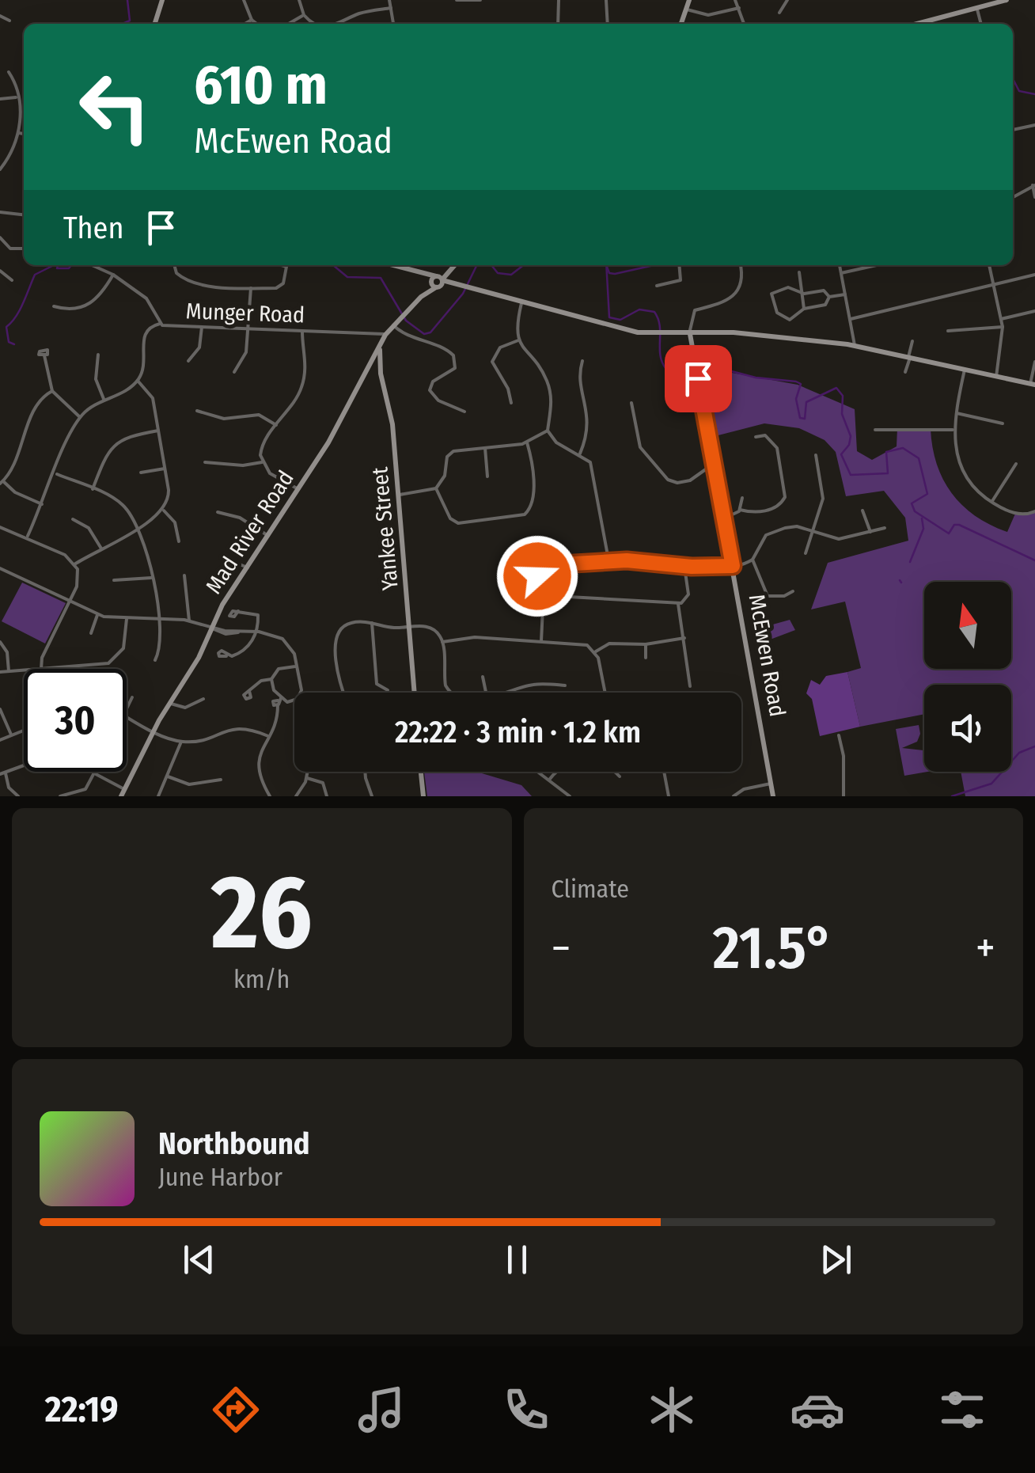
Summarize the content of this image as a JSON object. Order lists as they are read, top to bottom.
{
  "streets": {
    "street": [
      "Munger Road",
      "Yankee Street",
      "Mad River Road",
      "McEwen Road"
    ]
  },
  "crossings": [
    ["Munger Road", "Mad River Road"],
    ["Yankee Street", "Mad River Road"]
  ],
  "north": "top",
  "page": {
    "turn": ["610 m", "McEwen Road"],
    "then": "Then",
    "limit": "30",
    "trip": "22:22 · 3 min · 1.2 km",
    "tile": [
      ["26", "km/h"],
      "Climate"
    ],
    "heat": ["−", "21.5°", "+"],
    "song": ["Northbound", "June Harbor"],
    "tabs": "22:19"
  }
}
